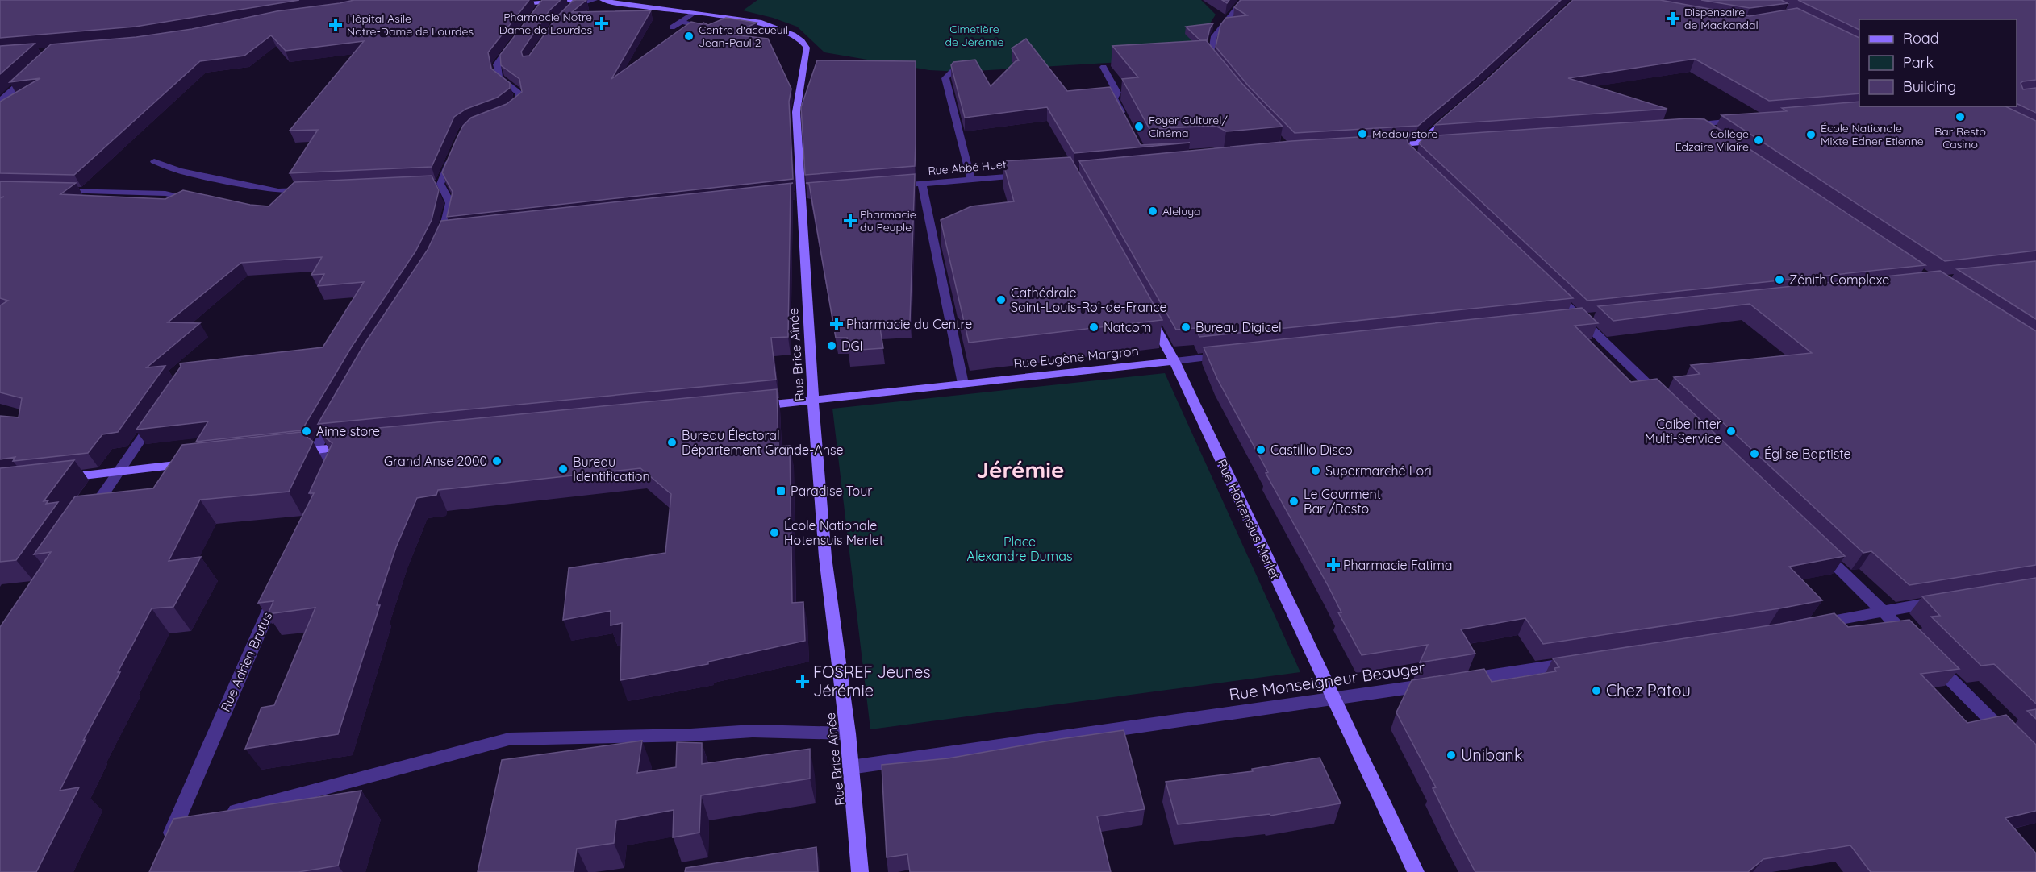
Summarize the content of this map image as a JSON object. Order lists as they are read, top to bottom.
{
  "streets": {
    "street": [
      "Rue Abbé Huet",
      "Rue Brice Aînée",
      "Rue Eugène Margron",
      "Rue Hotrensius Merlet",
      "Rue Adrien Brutus",
      "Rue Monseigneur Beauger"
    ]
  },
  "crossings": [
    ["Rue Brice Aînée", "Rue Eugène Margron"],
    ["Rue Brice Aînée", "Rue Monseigneur Beauger"],
    ["Rue Eugène Margron", "Rue Hotrensius Merlet"],
    ["Rue Hotrensius Merlet", "Rue Monseigneur Beauger"]
  ],
  "districts": ["Jérémie"],
  "parks": ["Cimetière de Jérémie", "Place Alexandre Dumas"],
  "places": {
    "health": [
      "Dispensaire de Mackandal",
      "Pharmacie Notre Dame de Lourdes",
      "Hôpital Asile Notre-Dame de Lourdes",
      "Pharmacie du Peuple",
      "Pharmacie du Centre",
      "Pharmacie Fatima",
      "FOSREF Jeunes Jérémie"
    ],
    "other": [
      "Centre d'accueuil Jean-Paul 2",
      "Bar Resto Casino",
      "Foyer Culturel/ Cinéma",
      "Madou store",
      "École Nationale Mixte Edner Etienne",
      "Collège Edzaire Vilaire",
      "Aleluya",
      "Zénith Complexe",
      "Cathédrale Saint-Louis-Roi-de-France",
      "Natcom",
      "Bureau Digicel",
      "DGI",
      "Aime store",
      "Caibe Inter Multi-Service",
      "Bureau Électoral Département Grande-Anse",
      "Castillio Disco",
      "Église Baptiste",
      "Grand Anse 2000",
      "Bureau Identification",
      "Supermarché Lori",
      "Le Gourment Bar /Resto",
      "École Nationale Hotensuis Merlet",
      "Chez Patou",
      "Unibank"
    ],
    "transit": ["Paradise Tour"]
  },
  "legend": ["Road", "Park", "Building"]
}
